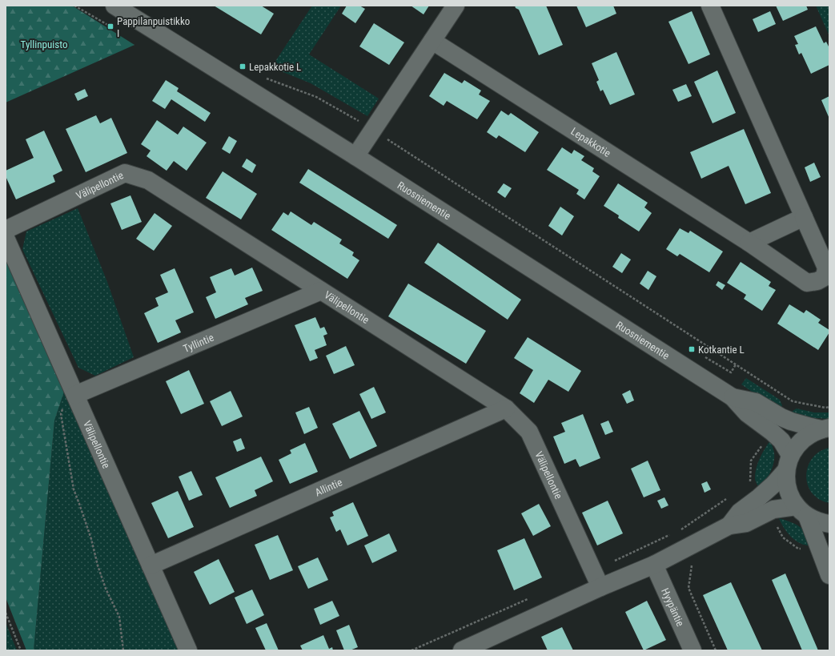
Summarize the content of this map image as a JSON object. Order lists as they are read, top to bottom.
{
  "streets": {
    "street": [
      "Lepakkotie",
      "Välipellontie",
      "Ruosniementie",
      "Tyllintie",
      "Allintie",
      "Hyypäntie"
    ]
  },
  "crossings": [
    ["Välipellontie", "Tyllintie"],
    ["Välipellontie", "Allintie"]
  ],
  "parks": ["Tyllinpuisto"],
  "places": {
    "transit": ["Pappilanpuistikko I", "Lepakkotie L", "Kotkantie L"]
  }
}
